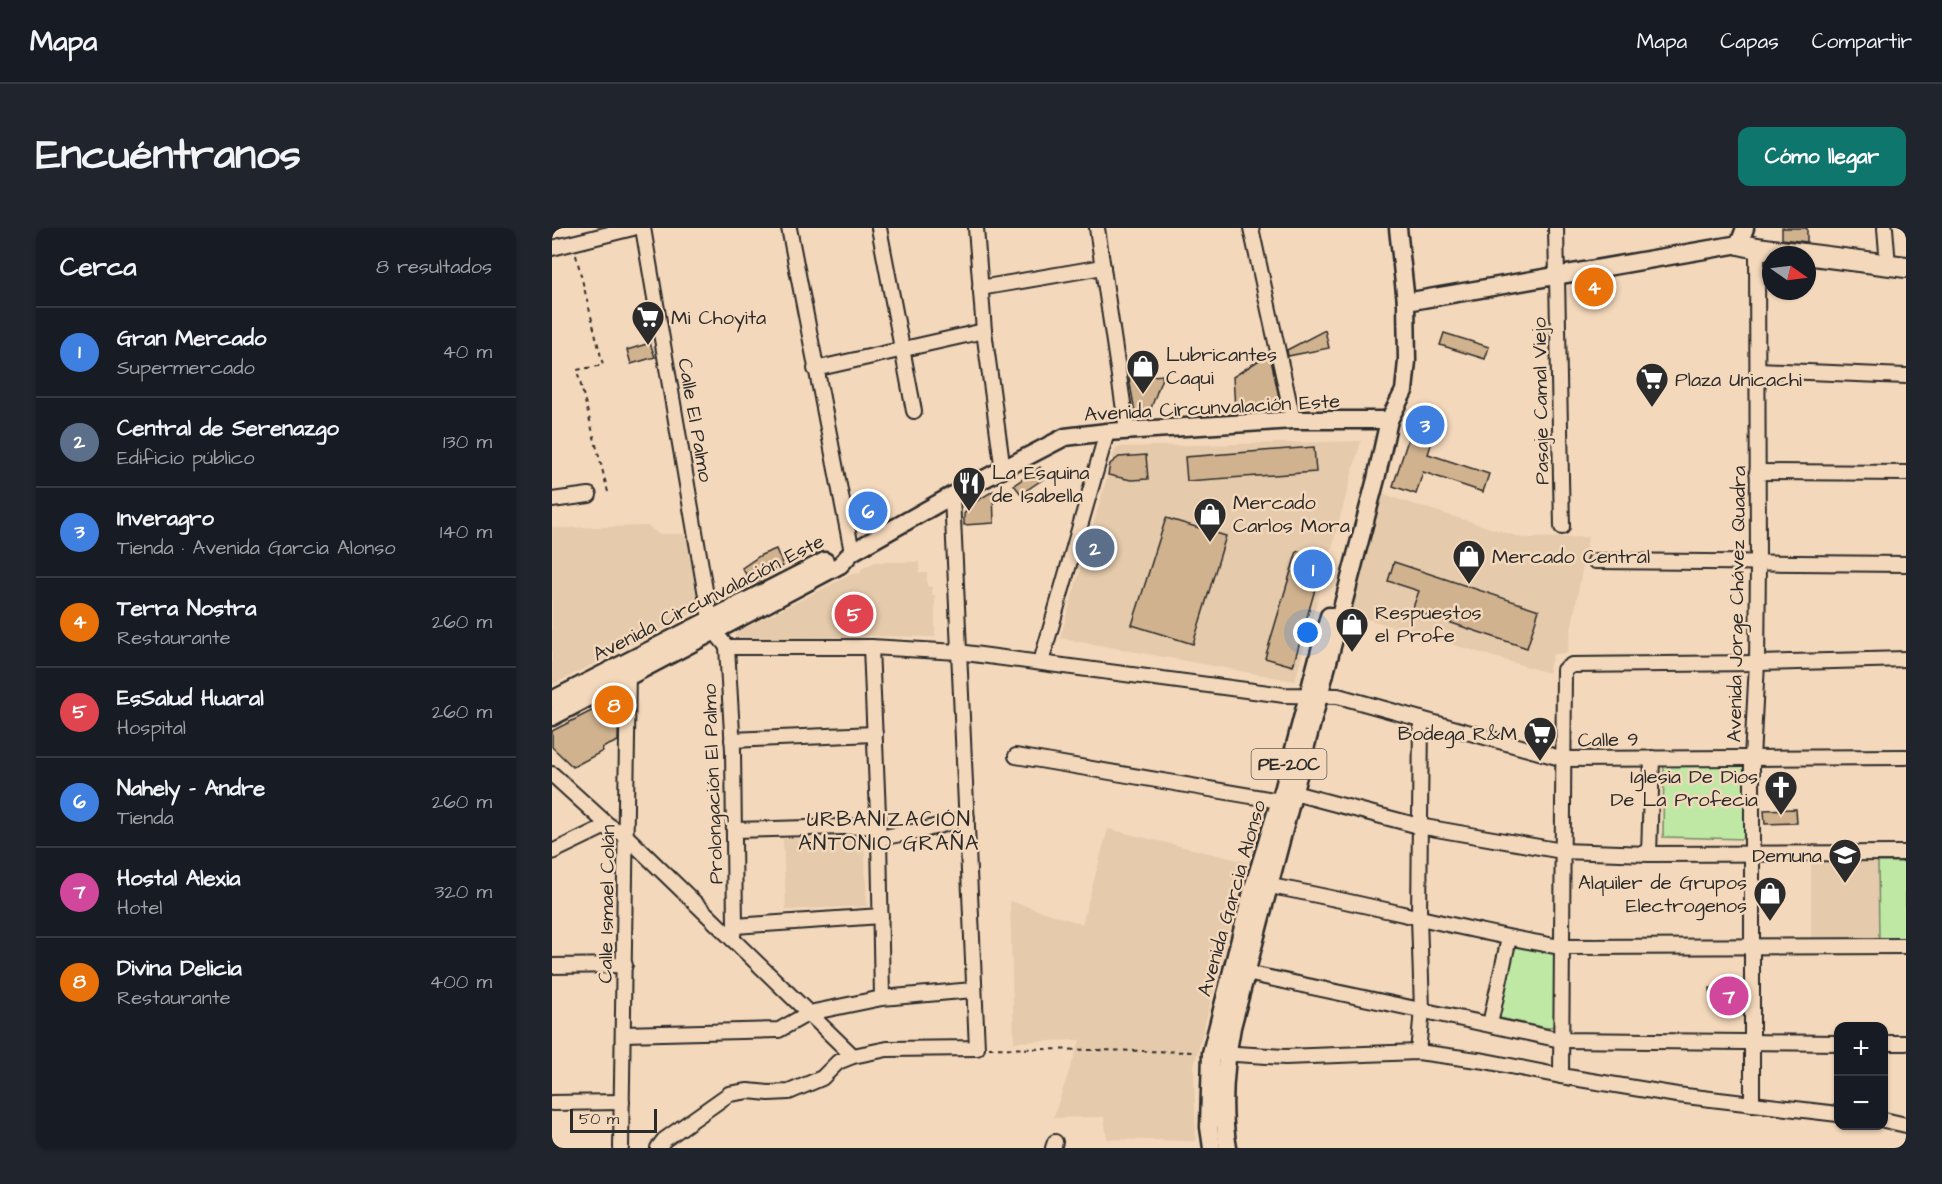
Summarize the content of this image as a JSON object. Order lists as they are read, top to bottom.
{
  "streets": {
    "main road": ["Avenida Circunvalación Este", "PE-20C", "Avenida Garcia Alonso"],
    "street": [
      "Pasaje Camal Viejo",
      "Calle El Palmo",
      "Avenida Jorge Chávez Quadra",
      "Calle 9",
      "Prolongación El Palmo",
      "Calle Ismael Colán"
    ]
  },
  "crossings": [
    ["Avenida Circunvalación Este", "Calle El Palmo"],
    ["Avenida Circunvalación Este", "Avenida Garcia Alonso"],
    ["Avenida Circunvalación Este", "Calle Ismael Colán"],
    ["Avenida Jorge Chávez Quadra", "Calle 9"],
    ["Calle 9", "Prolongación El Palmo"],
    ["Calle 9", "Avenida Garcia Alonso"],
    ["PE-20C", "Avenida Garcia Alonso"]
  ],
  "districts": ["URBANIZACIÓN ANTONIO GRAÑA"],
  "places": {
    "supermarket": ["Mi Choyita", "Plaza Unicachi", "Bodega R&M"],
    "shop": [
      "Lubricantes Caqui",
      "Mercado Carlos Mora",
      "Mercado Central",
      "Respuestos el Profe",
      "Alquiler de Grupos Electrogenos"
    ],
    "restaurant": ["La Esquina de Isabella"],
    "church": ["Iglesia De Dios De La Profecia"],
    "school or university": ["Demuna"]
  },
  "scale_bar": "50 m",
  "north": "right",
  "page": {
    "header": "Mapa",
    "nav": ["Mapa", "Capas", "Compartir"],
    "title": "Encuéntranos",
    "buttons": "Cómo llegar",
    "heading": ["Cerca", "8 resultados"],
    "pins": [
      "4",
      "3",
      "6",
      "2",
      "1",
      "5",
      "8",
      "7"
    ],
    "list": [
      {
        "mark": "1",
        "name": "Gran Mercado",
        "note": "Supermercado",
        "value": "40 m"
      },
      {
        "mark": "2",
        "name": "Central de Serenazgo",
        "note": "Edificio público",
        "value": "130 m"
      },
      {
        "mark": "3",
        "name": "Inveragro",
        "note": "Tienda · Avenida Garcia Alonso",
        "value": "140 m"
      },
      {
        "mark": "4",
        "name": "Terra Nostra",
        "note": "Restaurante",
        "value": "260 m"
      },
      {
        "mark": "5",
        "name": "EsSalud Huaral",
        "note": "Hospital",
        "value": "260 m"
      },
      {
        "mark": "6",
        "name": "Nahely - Andre",
        "note": "Tienda",
        "value": "260 m"
      },
      {
        "mark": "7",
        "name": "Hostal Alexia",
        "note": "Hotel",
        "value": "320 m"
      },
      {
        "mark": "8",
        "name": "Divina Delicia",
        "note": "Restaurante",
        "value": "400 m"
      }
    ],
    "map_buttons": ["+", "−"],
    "scale": "50 m"
  }
}
